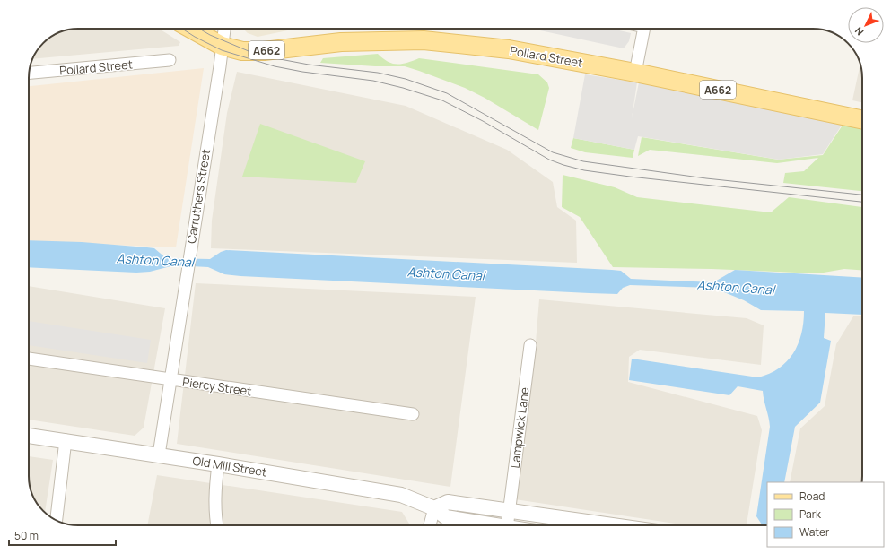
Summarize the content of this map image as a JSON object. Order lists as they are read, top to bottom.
{
  "streets": {
    "main road": ["A662", "Pollard Street"],
    "street": [
      "Carruthers Street",
      "Piercy Street",
      "Lampwick Lane",
      "Old Mill Street"
    ]
  },
  "crossings": [
    ["A662", "Pollard Street"],
    ["A662", "Carruthers Street"],
    ["Pollard Street", "Carruthers Street"],
    ["Carruthers Street", "Piercy Street"],
    ["Carruthers Street", "Old Mill Street"]
  ],
  "water": ["Ashton Canal"],
  "legend": ["Road", "Park", "Water"],
  "scale_bar": "50 m",
  "north": "bottom left"
}
